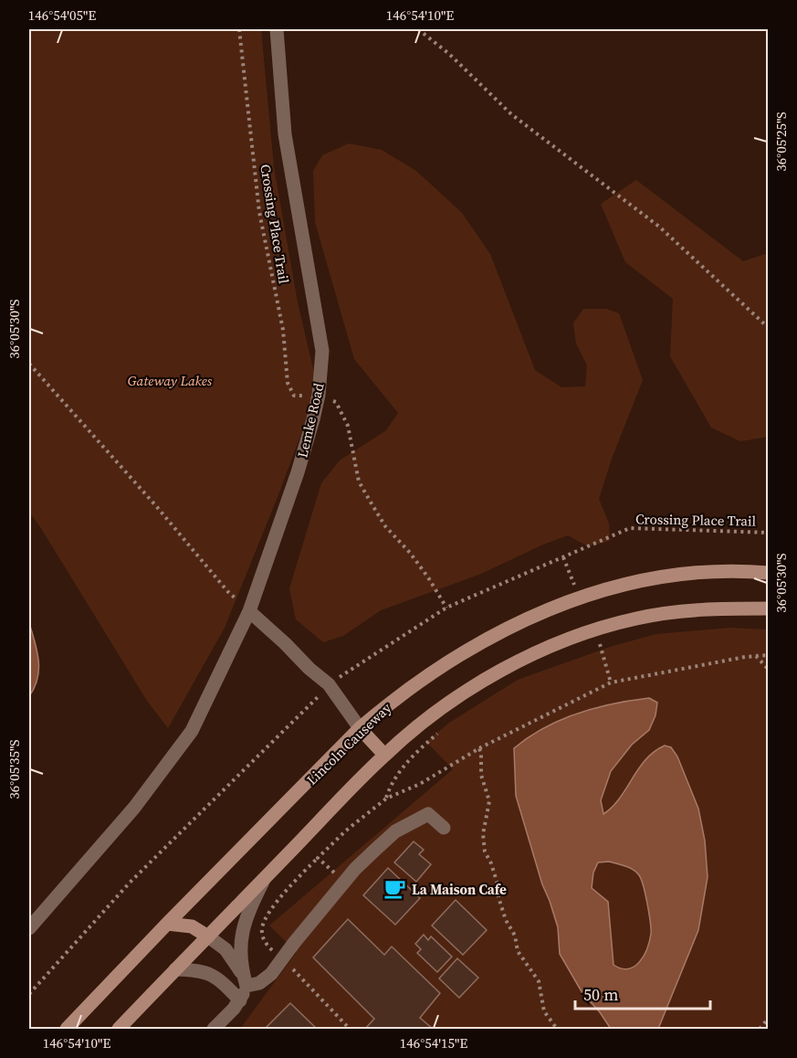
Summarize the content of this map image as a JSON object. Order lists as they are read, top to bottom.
{
  "streets": {
    "main road": ["Lincoln Causeway"],
    "street": ["Lemke Road"],
    "path": ["Crossing Place Trail"]
  },
  "crossings": [
    ["Crossing Place Trail", "Lemke Road"]
  ],
  "parks": ["Gateway Lakes"],
  "places": {
    "cafe": ["La Maison Cafe"]
  },
  "scale_bar": "50 m",
  "coordinates": [
    "146°54'05\"E",
    "146°54'10\"E",
    "36°05'25\"S",
    "36°05'30\"S",
    "36°05'35\"S",
    "146°54'15\"E"
  ]
}
